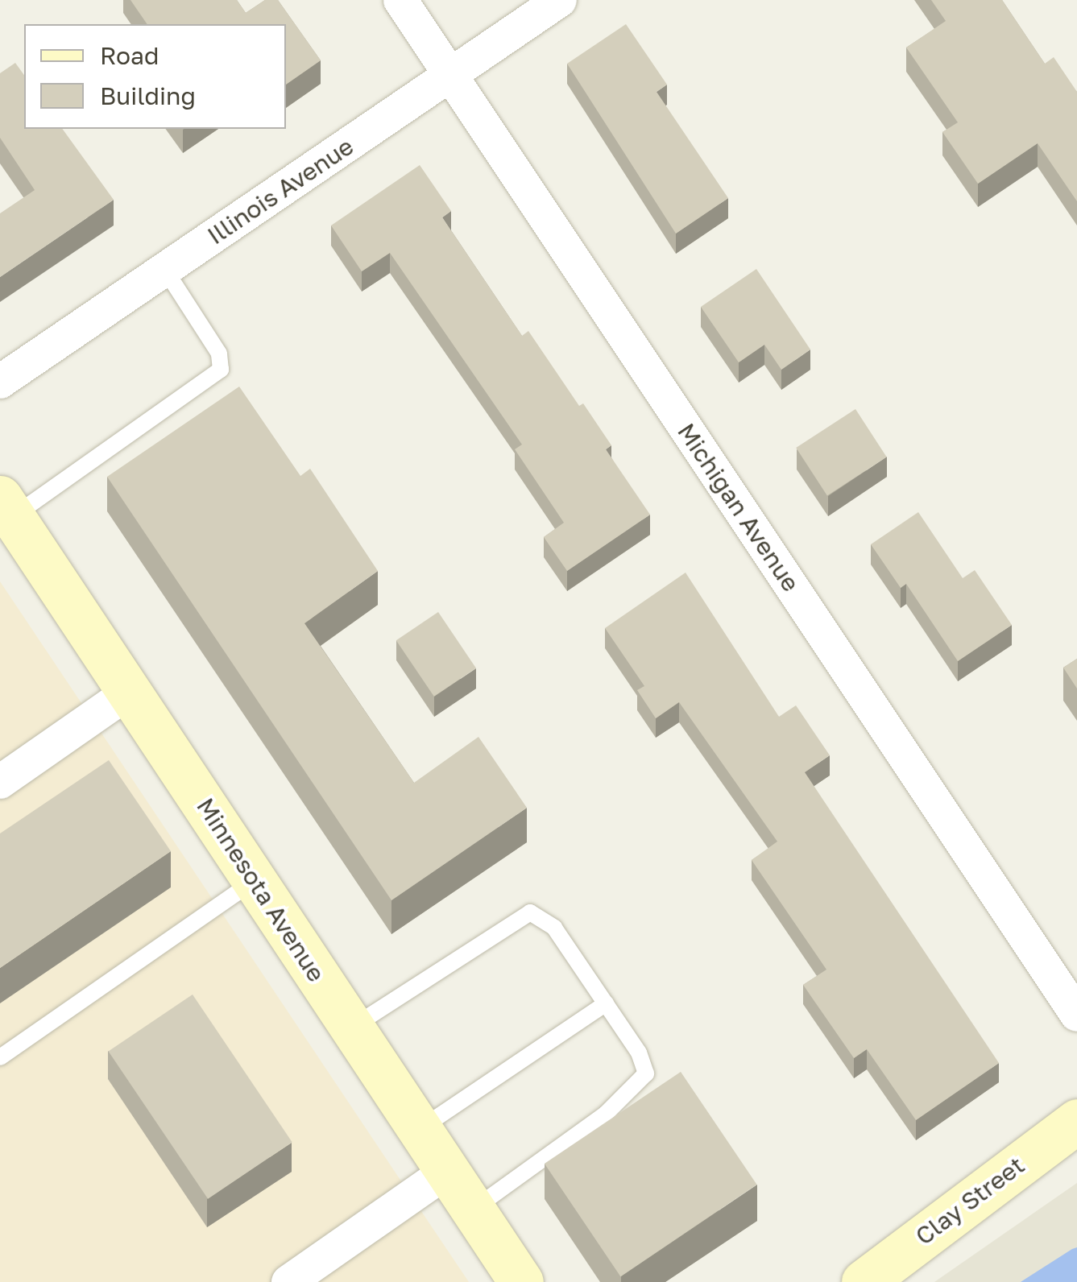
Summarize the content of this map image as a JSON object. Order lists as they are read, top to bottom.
{
  "streets": {
    "street": [
      "Illinois Avenue",
      "Michigan Avenue",
      "Minnesota Avenue",
      "Clay Street"
    ]
  },
  "crossings": [
    ["Illinois Avenue", "Michigan Avenue"]
  ],
  "legend": ["Road", "Building"]
}
